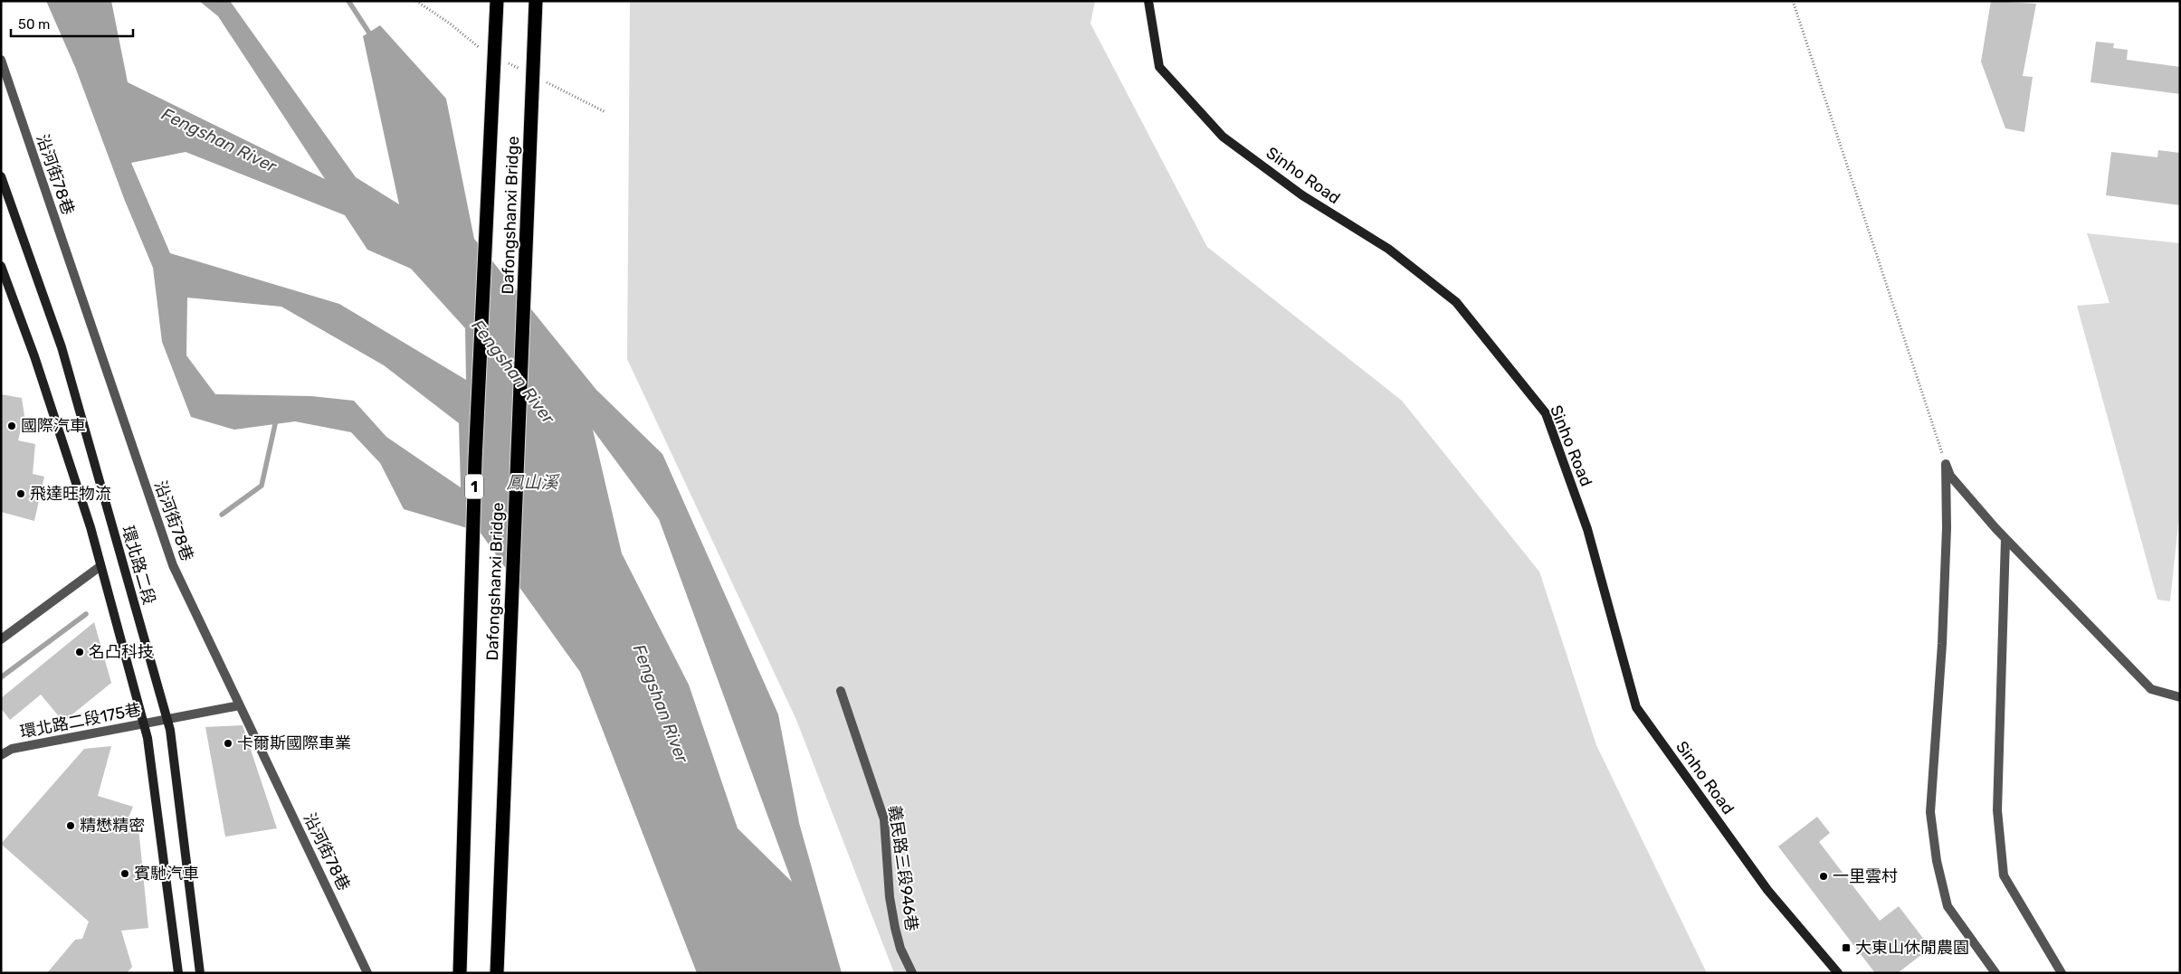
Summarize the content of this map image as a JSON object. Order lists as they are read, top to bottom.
{
  "streets": {
    "highway": ["Dafongshanxi Bridge", "1"],
    "street": ["Sinho Road", "環北路二段"],
    "lane": ["沿河街78巷", "環北路二段175巷", "義民路三段946巷"]
  },
  "crossings": [
    ["沿河街78巷", "環北路二段175巷"],
    ["環北路二段", "環北路二段175巷"]
  ],
  "water": ["Fengshan River", "鳳山溪"],
  "places": {
    "other": [
      "國際汽車",
      "飛達旺物流",
      "名凸科技",
      "卡爾斯國際車業",
      "精懋精密",
      "賓馳汽車",
      "一里雲村"
    ],
    "transit": ["大東山休閒農園"]
  },
  "scale_bar": "50 m"
}
